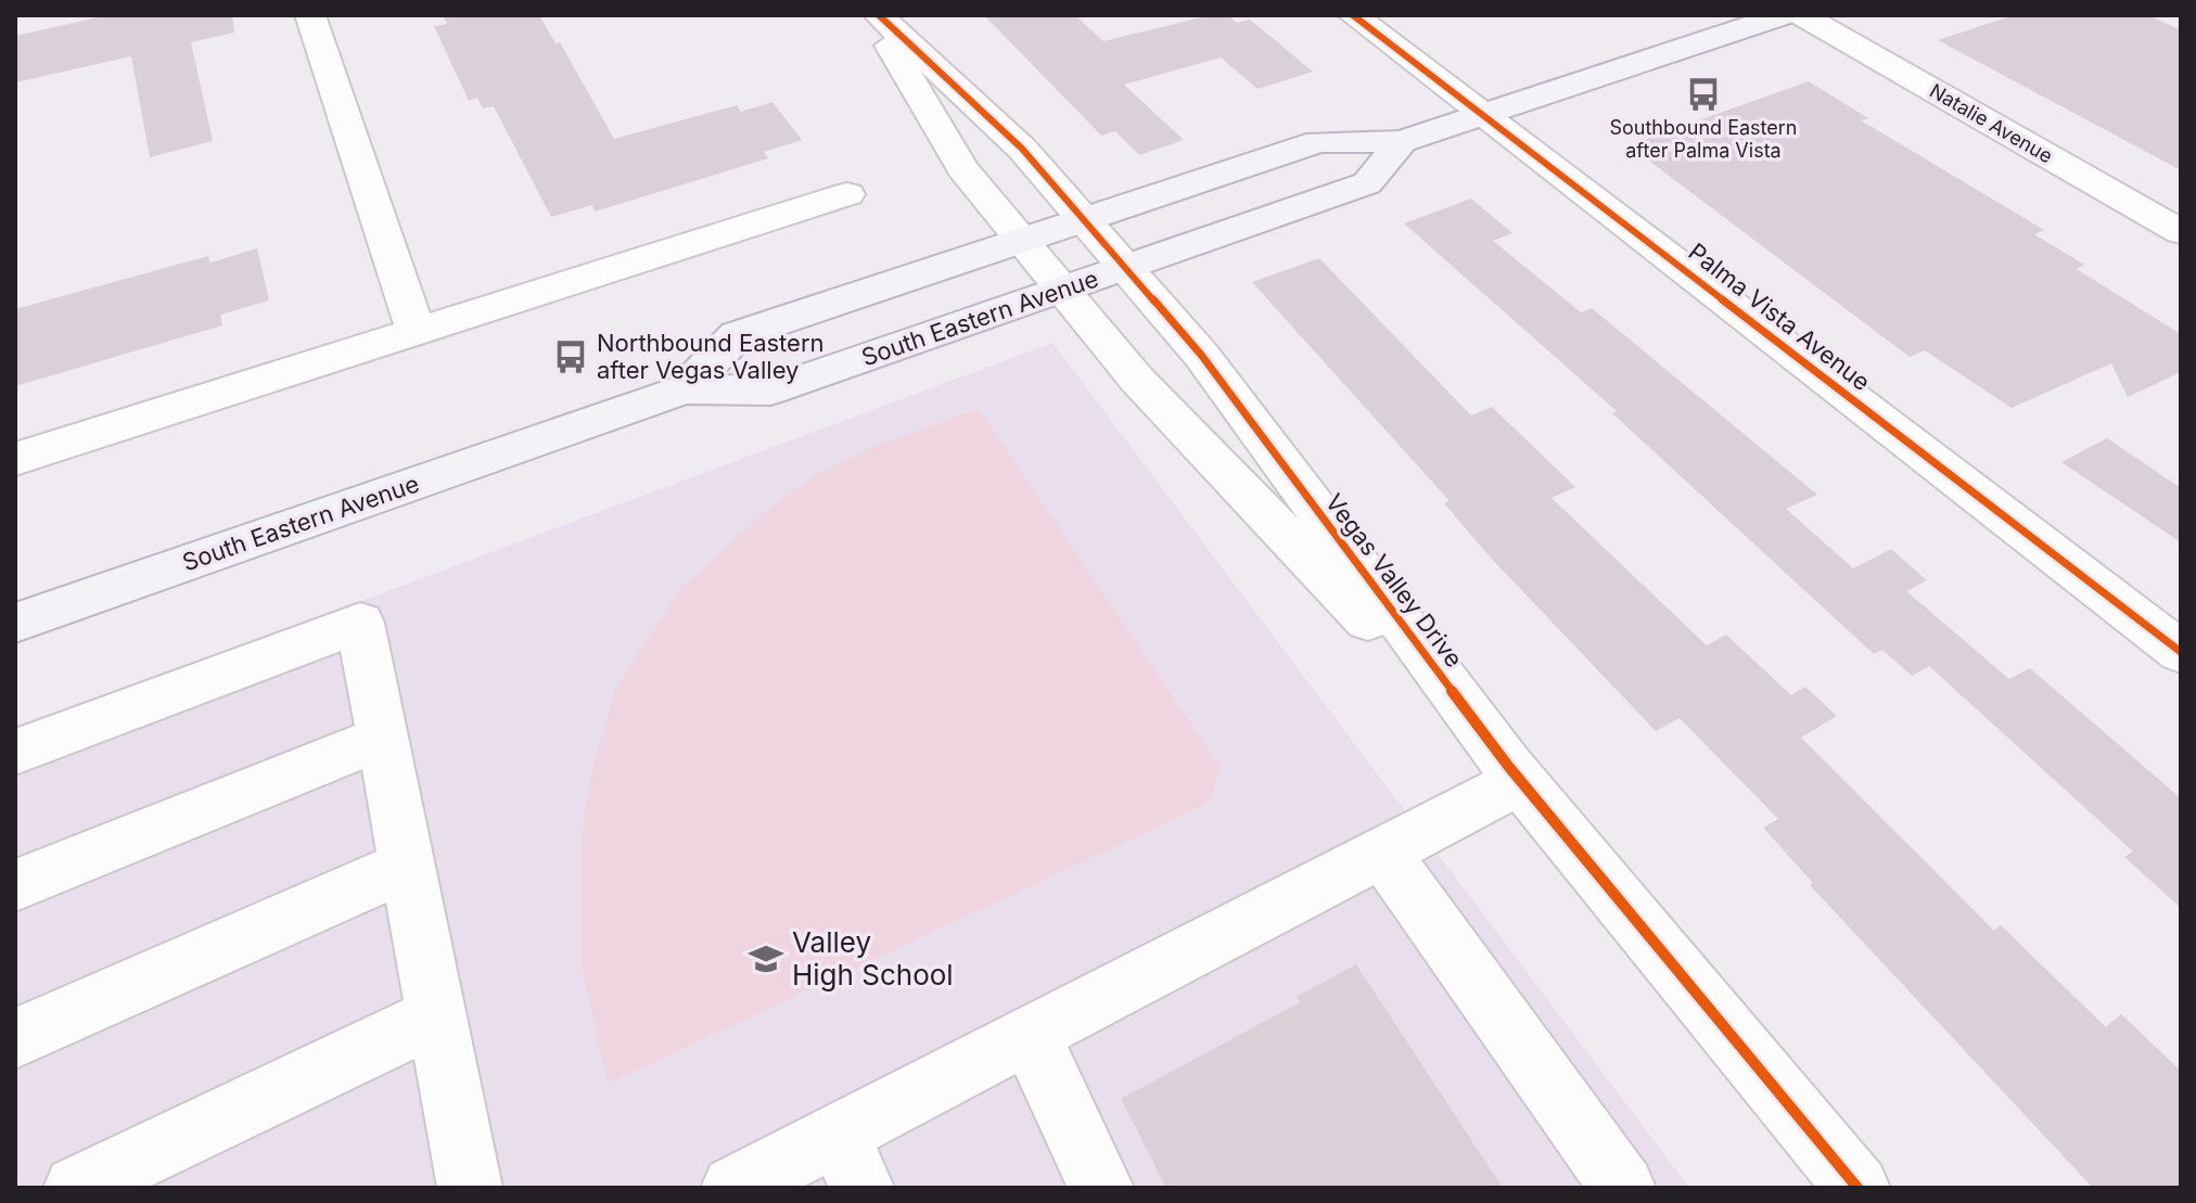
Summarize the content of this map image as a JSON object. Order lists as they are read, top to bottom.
{
  "streets": {
    "main road": ["South Eastern Avenue"],
    "street": ["Natalie Avenue", "Palma Vista Avenue", "Vegas Valley Drive"]
  },
  "crossings": [
    ["Palma Vista Avenue", "South Eastern Avenue"],
    ["South Eastern Avenue", "Vegas Valley Drive"]
  ],
  "places": {
    "bus stop": ["Southbound Eastern after Palma Vista", "Northbound Eastern after Vegas Valley"],
    "school or university": ["Valley High School"]
  }
}
